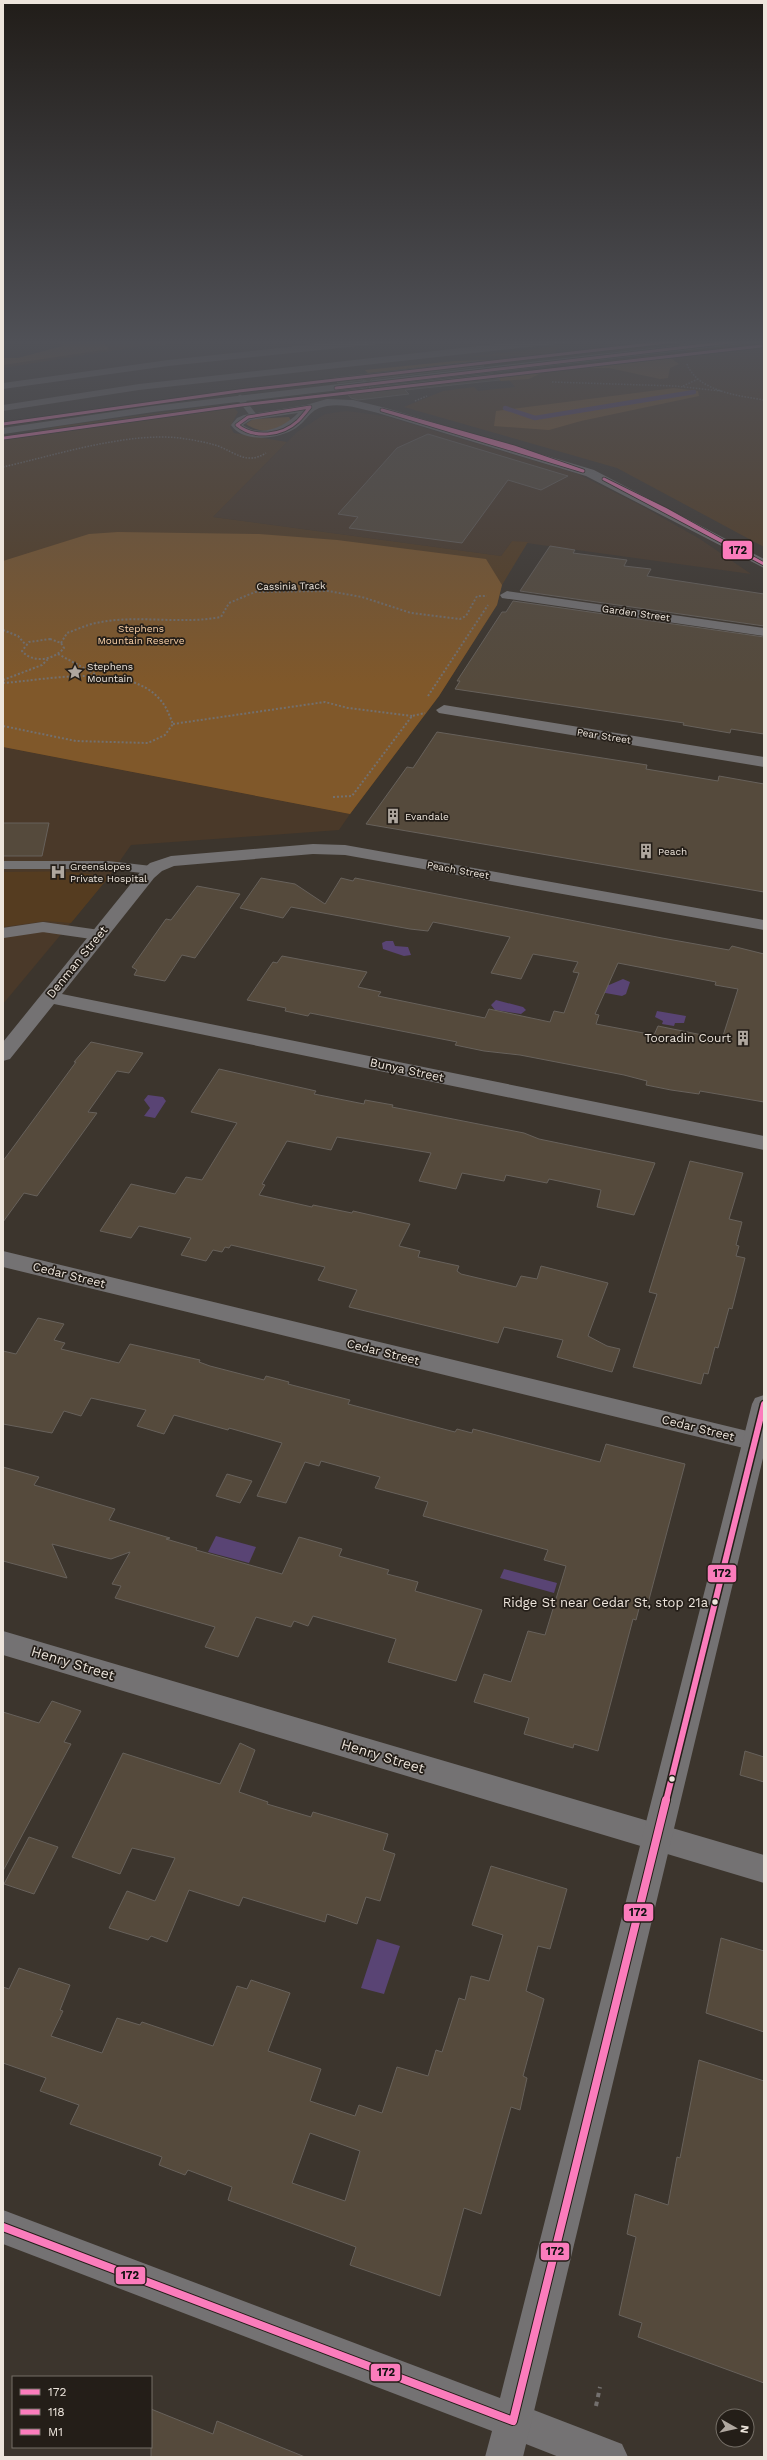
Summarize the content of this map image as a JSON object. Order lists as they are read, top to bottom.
{
  "streets": {
    "street": [
      "Garden Street",
      "Pear Street",
      "Peach Street",
      "Denman Street",
      "Bunya Street",
      "Cedar Street",
      "Henry Street"
    ],
    "path": ["Cassinia Track"]
  },
  "crossings": [
    ["Cassinia Track", "Garden Street"],
    ["Peach Street", "Denman Street"],
    ["Denman Street", "Bunya Street"]
  ],
  "parks": ["Stephens Mountain Reserve"],
  "places": {
    "place": ["Stephens Mountain"],
    "building": ["Evandale", "Peach", "Tooradin Court"],
    "hospital": ["Greenslopes Private Hospital"],
    "other": ["Ridge St near Cedar St, stop 21a"]
  },
  "lines": ["transit line 172"],
  "legend": ["172", "118", "M1"],
  "north": "right"
}
